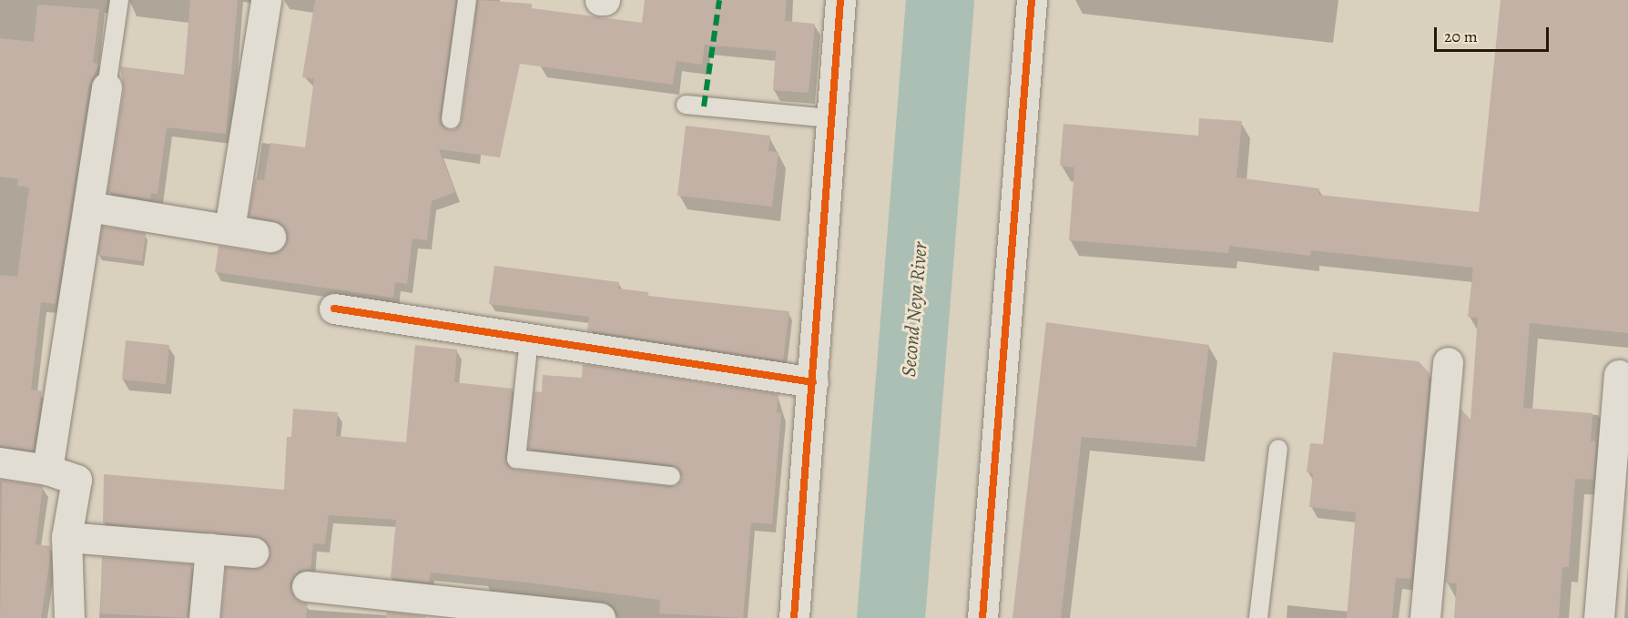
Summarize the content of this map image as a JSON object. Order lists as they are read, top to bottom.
{
  "water": ["Second Neya River"],
  "scale_bar": "20 m"
}
